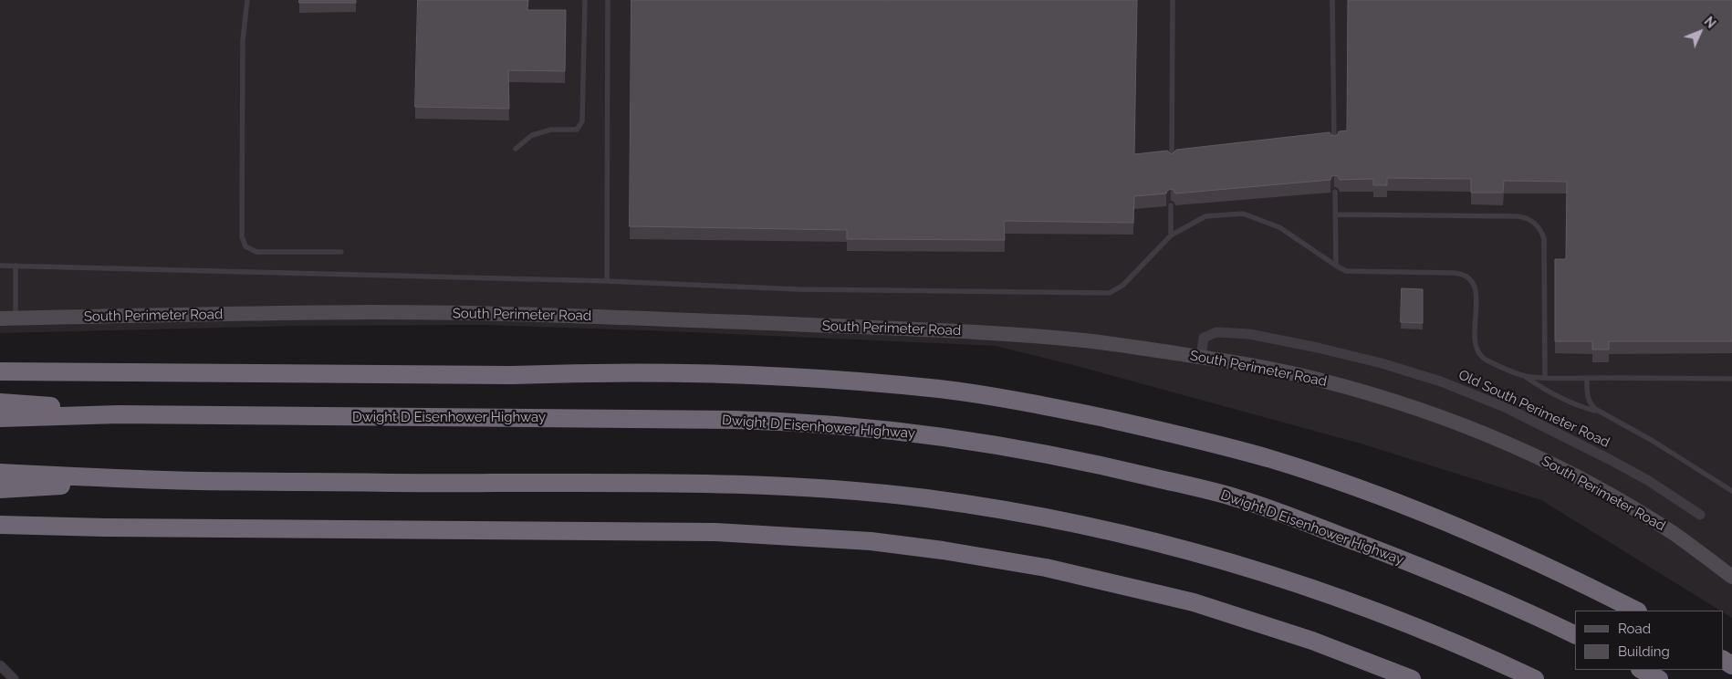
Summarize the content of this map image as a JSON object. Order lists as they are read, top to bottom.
{
  "streets": {
    "highway": ["Dwight D Eisenhower Highway"],
    "street": ["South Perimeter Road", "Old South Perimeter Road"]
  },
  "crossings": [
    ["South Perimeter Road", "Old South Perimeter Road"]
  ],
  "legend": ["Road", "Building"],
  "north": "top right"
}
